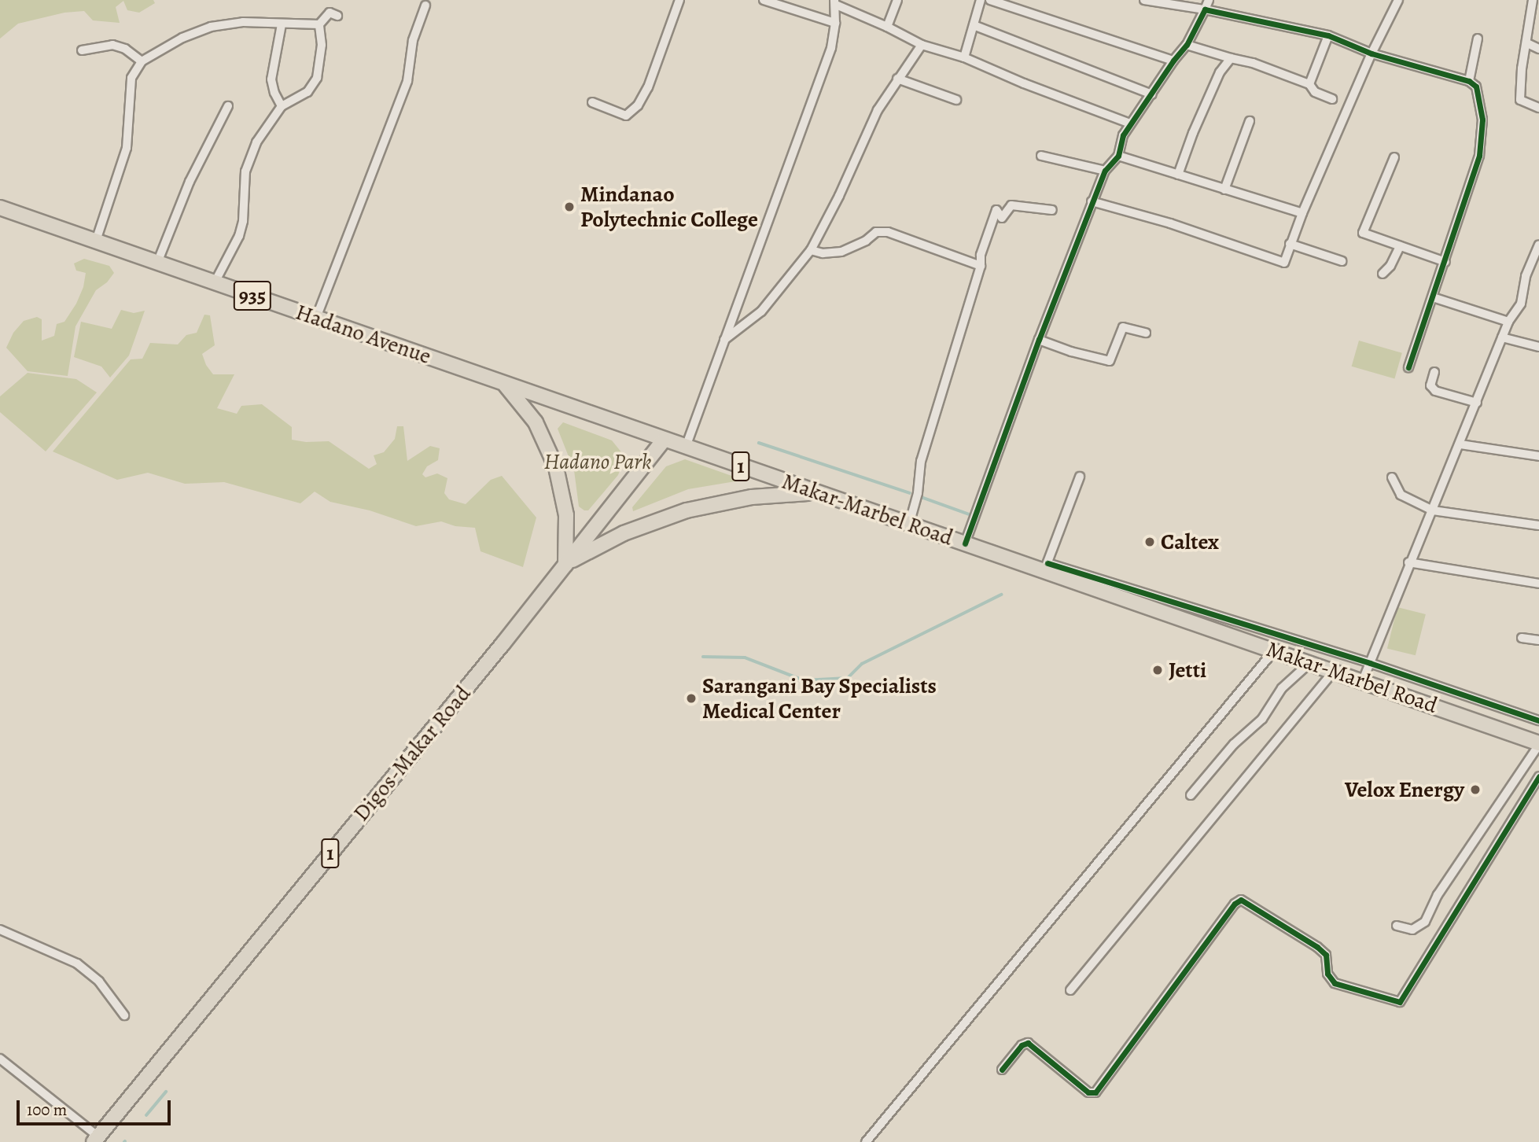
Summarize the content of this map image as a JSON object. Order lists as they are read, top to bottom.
{
  "streets": {
    "main road": [
      "935",
      "Hadano Avenue",
      "1",
      "Makar-Marbel Road",
      "Digos-Makar Road"
    ]
  },
  "crossings": [
    ["Hadano Avenue", "Makar-Marbel Road"],
    ["Hadano Avenue", "Digos-Makar Road"],
    ["Makar-Marbel Road", "Digos-Makar Road"]
  ],
  "parks": ["Hadano Park"],
  "places": [
    "Mindanao Polytechnic College",
    "Caltex",
    "Jetti",
    "Sarangani Bay Specialists Medical Center",
    "Velox Energy"
  ],
  "scale_bar": "100 m"
}
